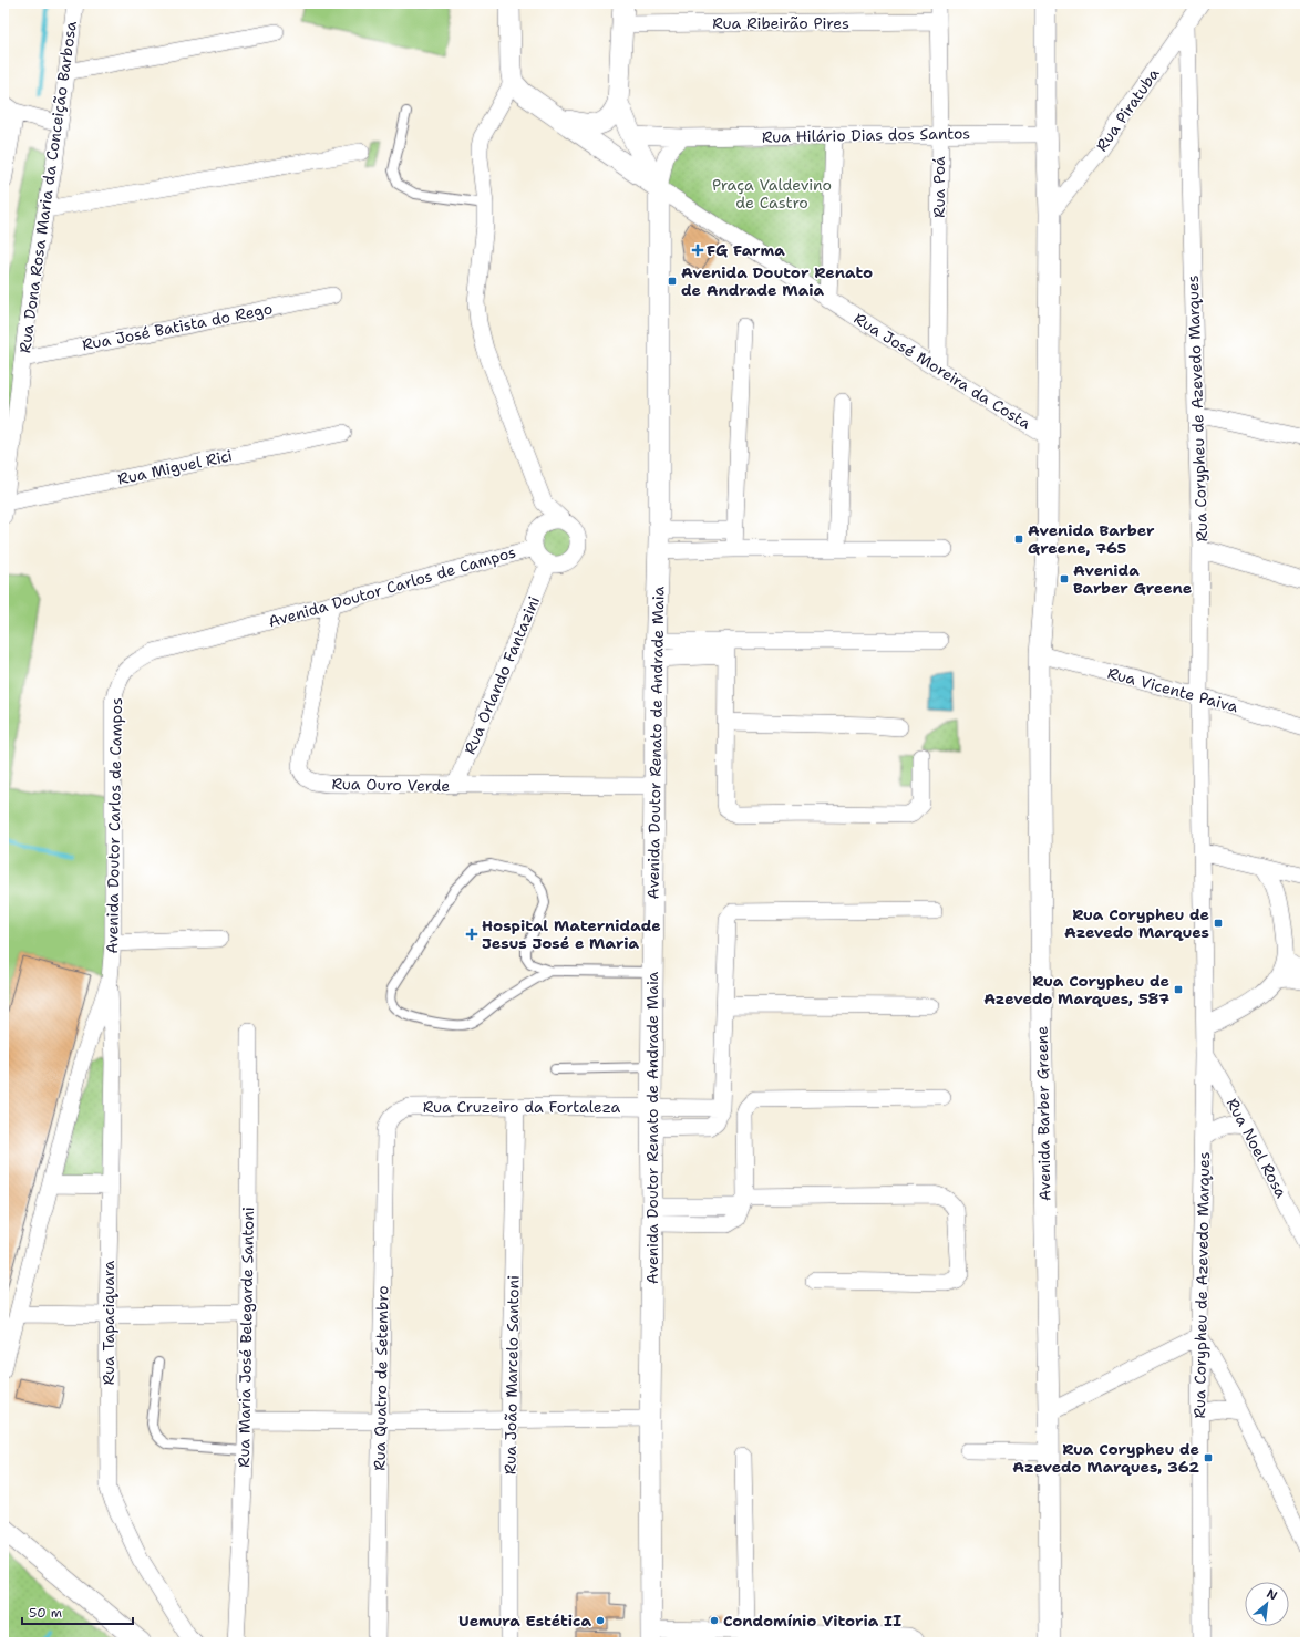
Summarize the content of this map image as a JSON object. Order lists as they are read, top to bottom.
{
  "streets": {
    "street": [
      "Rua Ribeirão Pires",
      "Rua Piratuba",
      "Rua Hilário Dias dos Santos",
      "Rua Dona Rosa Maria da Conceição Barbosa",
      "Rua Poá",
      "Rua José Batista do Rego",
      "Rua José Moreira da Costa",
      "Rua Corypheu de Azevedo Marques",
      "Rua Miguel Rici",
      "Avenida Doutor Carlos de Campos",
      "Rua Orlando Fantazini",
      "Rua Vicente Paiva",
      "Avenida Doutor Renato de Andrade Maia",
      "Rua Ouro Verde",
      "Rua Cruzeiro da Fortaleza",
      "Avenida Barber Greene",
      "Rua Noel Rosa",
      "Rua Tapaciquara",
      "Rua Maria José Belegarde Santoni",
      "Rua João Marcelo Santoni",
      "Rua Quatro de Setembro"
    ]
  },
  "crossings": [
    ["Rua Ribeirão Pires", "Rua Poá"],
    ["Rua Piratuba", "Rua Corypheu de Azevedo Marques"],
    ["Rua Piratuba", "Avenida Barber Greene"],
    ["Rua Hilário Dias dos Santos", "Rua Poá"],
    ["Rua Hilário Dias dos Santos", "Avenida Barber Greene"],
    ["Rua Dona Rosa Maria da Conceição Barbosa", "Rua José Batista do Rego"],
    ["Rua Dona Rosa Maria da Conceição Barbosa", "Rua Miguel Rici"],
    ["Rua Poá", "Rua José Moreira da Costa"],
    ["Rua José Moreira da Costa", "Avenida Doutor Renato de Andrade Maia"],
    ["Rua José Moreira da Costa", "Avenida Barber Greene"],
    ["Rua Corypheu de Azevedo Marques", "Rua Vicente Paiva"],
    ["Rua Corypheu de Azevedo Marques", "Rua Noel Rosa"],
    ["Avenida Doutor Carlos de Campos", "Rua Orlando Fantazini"],
    ["Avenida Doutor Carlos de Campos", "Rua Ouro Verde"],
    ["Avenida Doutor Carlos de Campos", "Rua Tapaciquara"],
    ["Rua Orlando Fantazini", "Rua Ouro Verde"],
    ["Rua Vicente Paiva", "Avenida Barber Greene"],
    ["Avenida Doutor Renato de Andrade Maia", "Rua Ouro Verde"],
    ["Avenida Doutor Renato de Andrade Maia", "Rua Cruzeiro da Fortaleza"],
    ["Rua Cruzeiro da Fortaleza", "Rua João Marcelo Santoni"],
    ["Rua Cruzeiro da Fortaleza", "Rua Quatro de Setembro"]
  ],
  "parks": ["Praça Valdevino de Castro"],
  "places": {
    "health": ["FG Farma", "Hospital Maternidade Jesus José e Maria"],
    "transit": [
      "Avenida Doutor Renato de Andrade Maia",
      "Avenida Barber Greene, 765",
      "Avenida Barber Greene",
      "Rua Corypheu de Azevedo Marques",
      "Rua Corypheu de Azevedo Marques, 587",
      "Rua Corypheu de Azevedo Marques, 362"
    ],
    "other": ["Uemura Estética", "Condomínio Vitoria II"]
  },
  "scale_bar": "50 m",
  "north": "top right"
}
